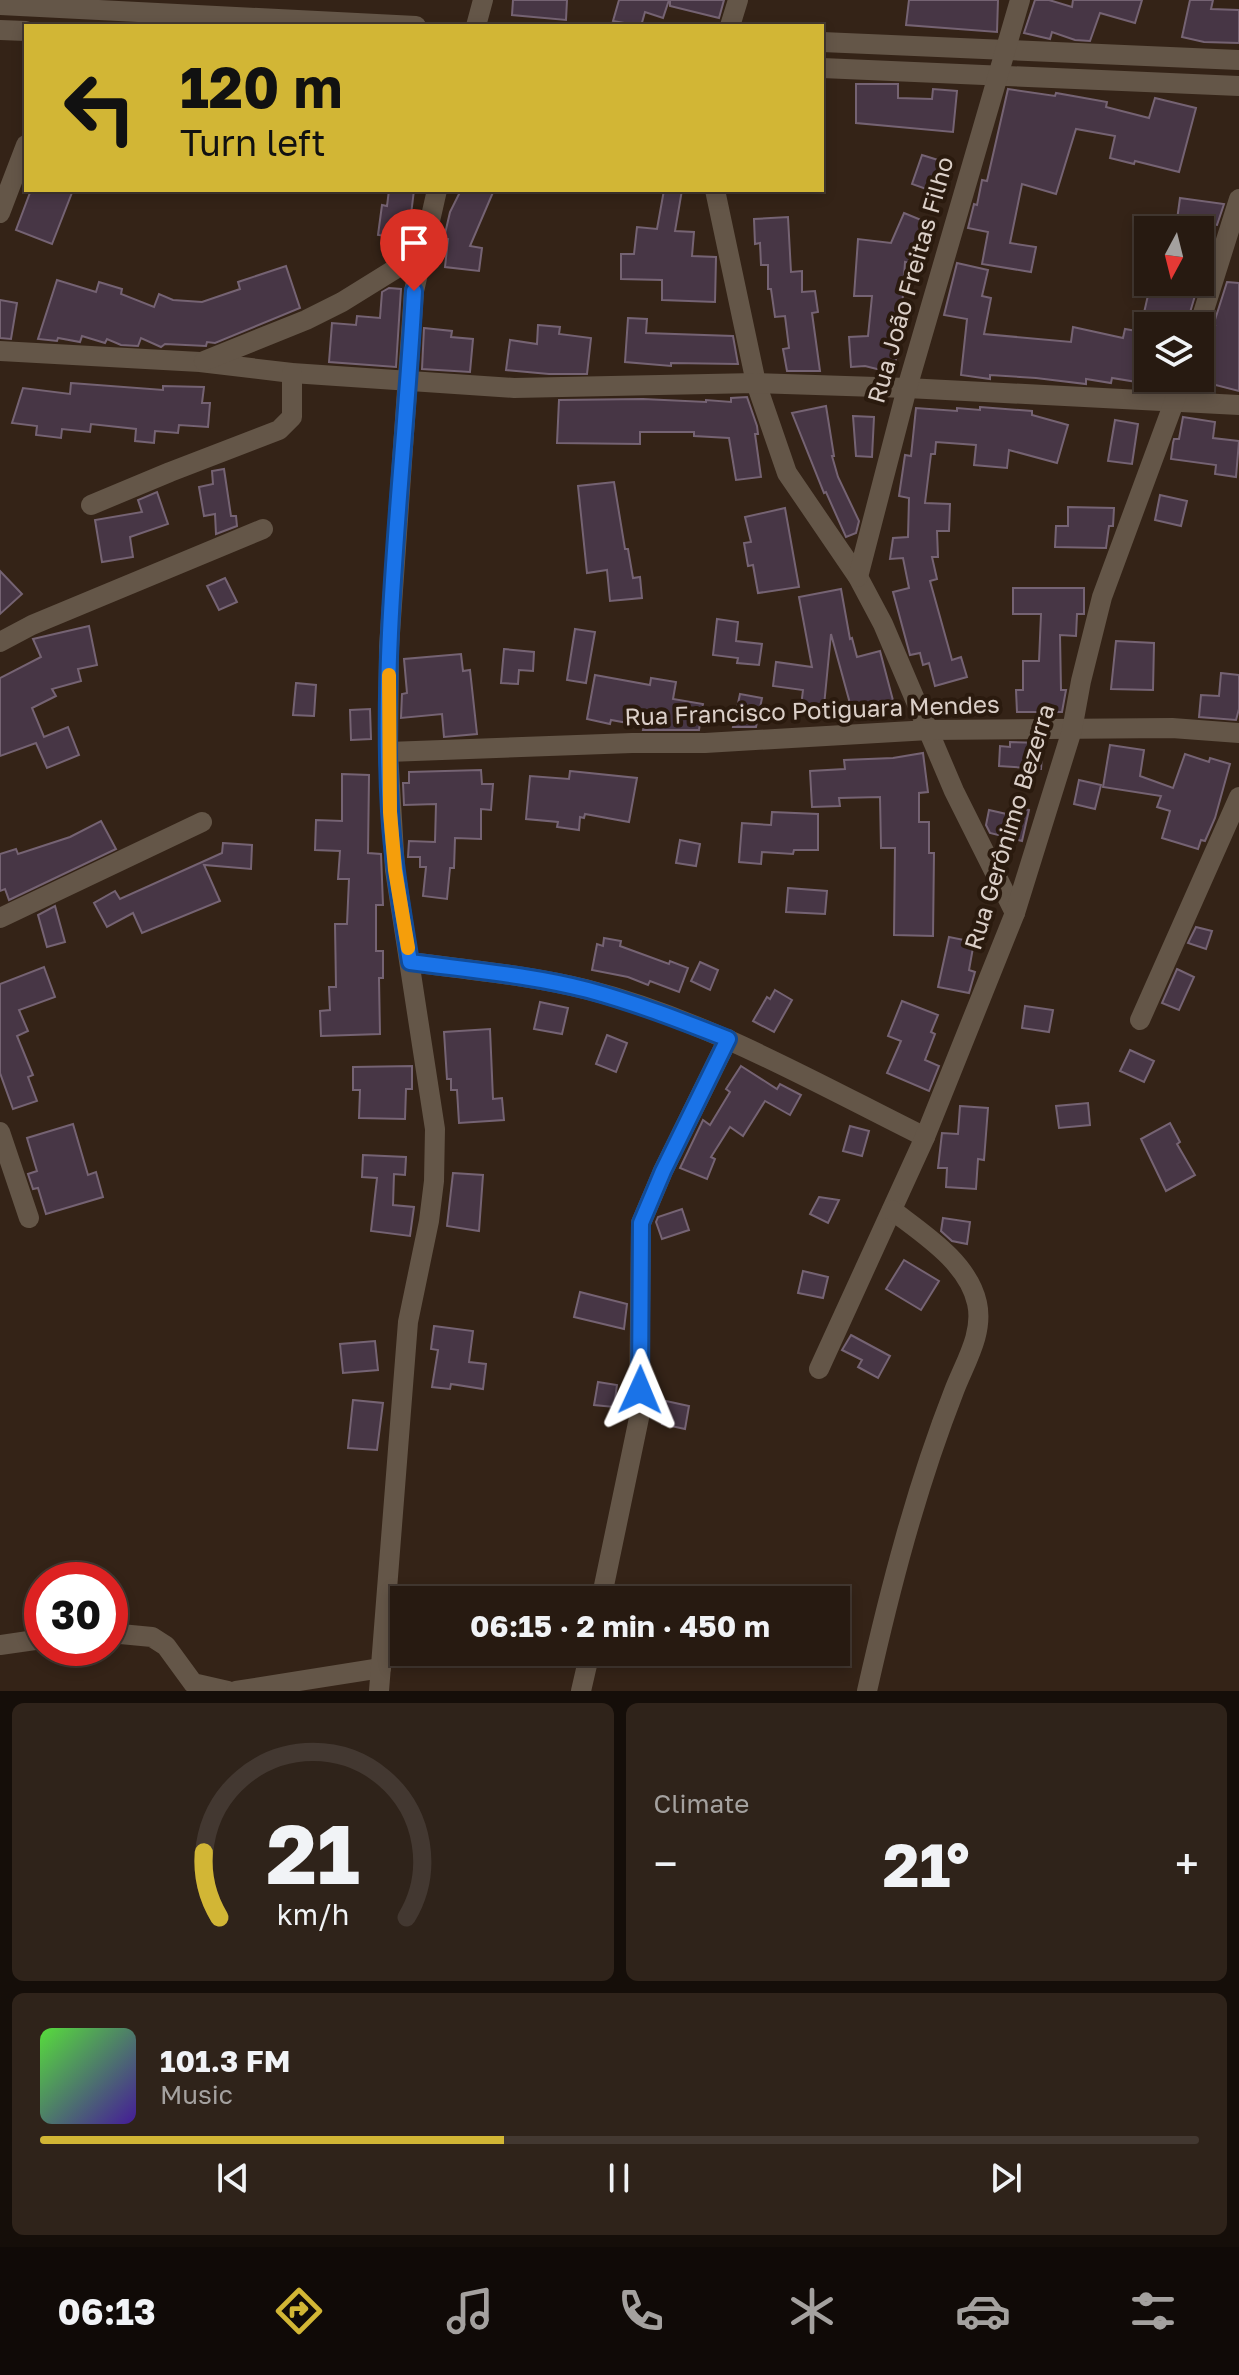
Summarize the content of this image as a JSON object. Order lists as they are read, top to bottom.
{
  "streets": {
    "street": ["Rua João Freitas Filho", "Rua Francisco Potiguara Mendes", "Rua Gerônimo Bezerra"]
  },
  "crossings": [
    ["Rua Francisco Potiguara Mendes", "Rua Gerônimo Bezerra"]
  ],
  "north": "bottom",
  "page": {
    "turn": ["120 m", "Turn left"],
    "limit": "30",
    "trip": "06:15 · 2 min · 450 m",
    "tile": "Climate",
    "heat": ["−", "21°", "+"],
    "song": ["101.3 FM", "Music"],
    "tabs": "06:13",
    "gauge": ["21", "km/h"]
  }
}
